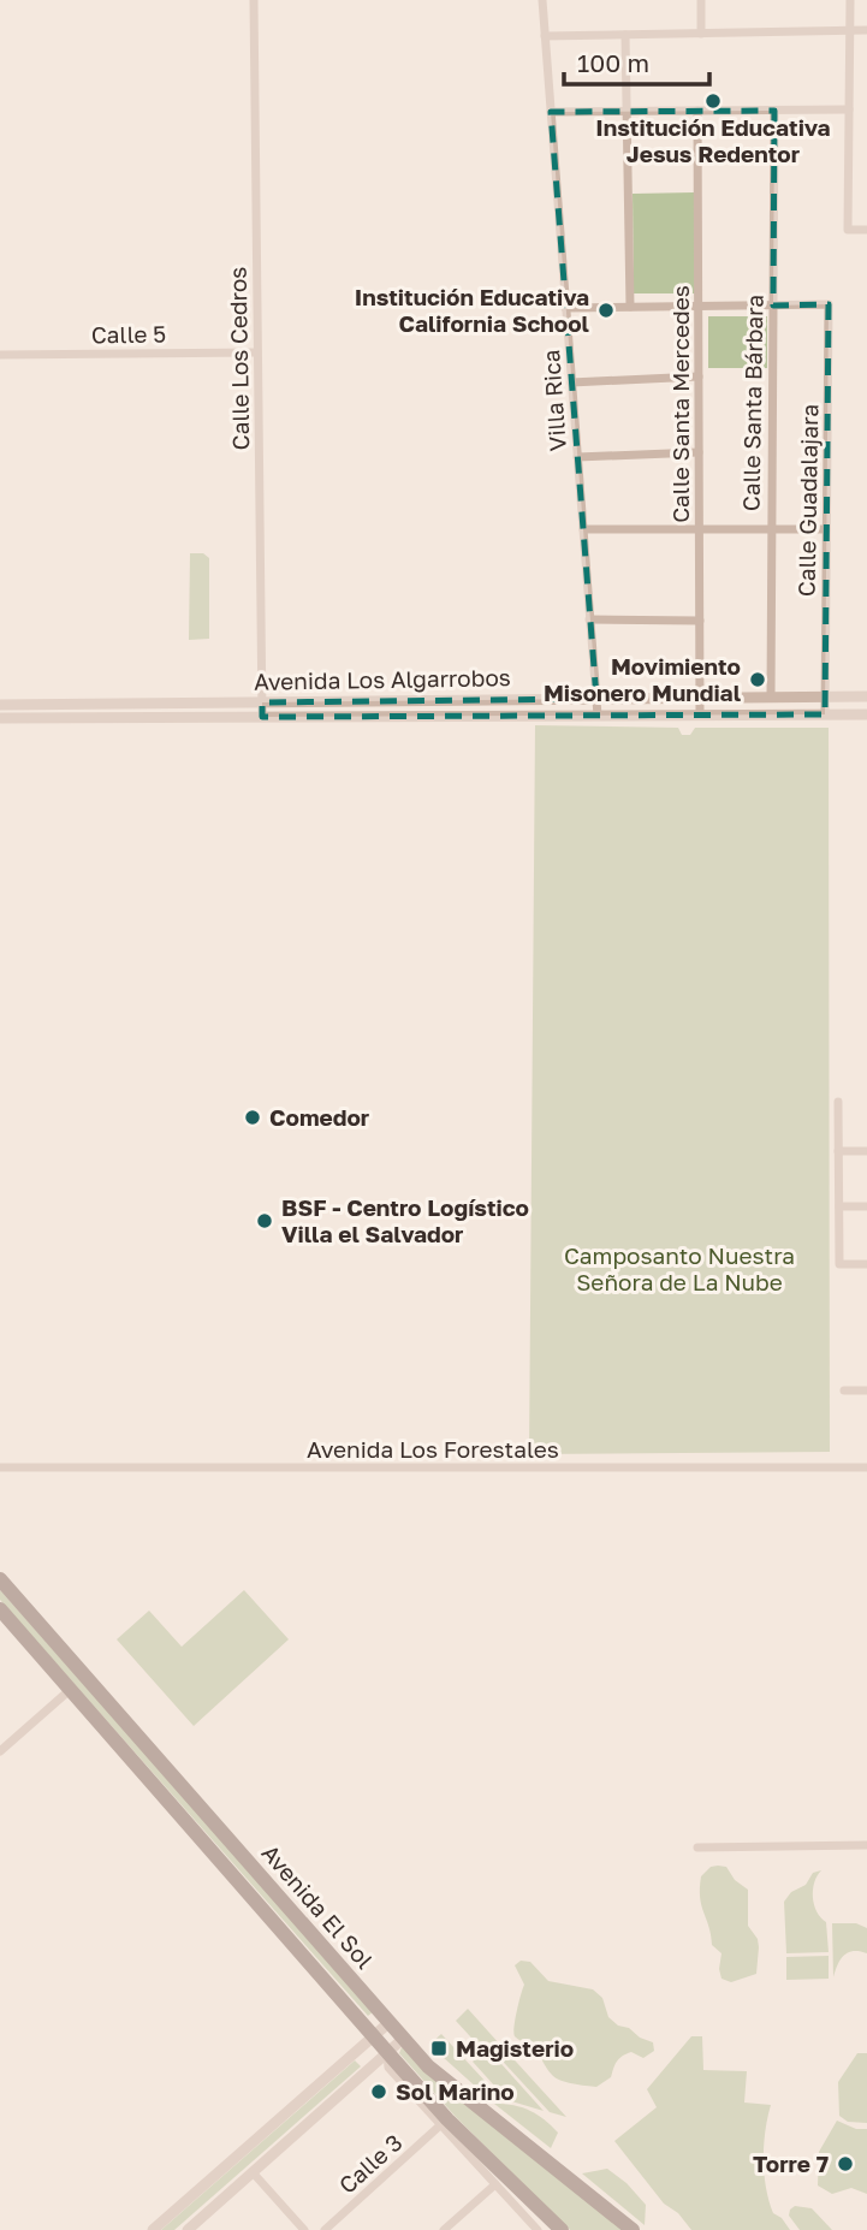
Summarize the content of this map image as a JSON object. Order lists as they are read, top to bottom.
{
  "streets": {
    "main road": ["Avenida El Sol"],
    "street": [
      "Calle 5",
      "Calle Los Cedros",
      "Villa Rica",
      "Calle Santa Bárbara",
      "Calle Santa Mercedes",
      "Calle Guadalajara",
      "Avenida Los Algarrobos",
      "Avenida Los Forestales",
      "Calle 3"
    ]
  },
  "crossings": [
    ["Calle 5", "Calle Los Cedros"],
    ["Calle Los Cedros", "Avenida Los Algarrobos"],
    ["Villa Rica", "Avenida Los Algarrobos"],
    ["Calle Santa Bárbara", "Calle Guadalajara"],
    ["Calle Santa Bárbara", "Avenida Los Algarrobos"],
    ["Calle Santa Mercedes", "Avenida Los Algarrobos"],
    ["Calle Guadalajara", "Avenida Los Algarrobos"],
    ["Avenida El Sol", "Calle 3"]
  ],
  "parks": ["Camposanto Nuestra Señora de La Nube"],
  "places": {
    "other": [
      "Institución Educativa Jesus Redentor",
      "Institución Educativa California School",
      "Movimiento Misonero Mundial",
      "Comedor",
      "BSF - Centro Logístico Villa el Salvador",
      "Sol Marino",
      "Torre 7"
    ],
    "transit": ["Magisterio"]
  },
  "scale_bar": "100 m"
}
